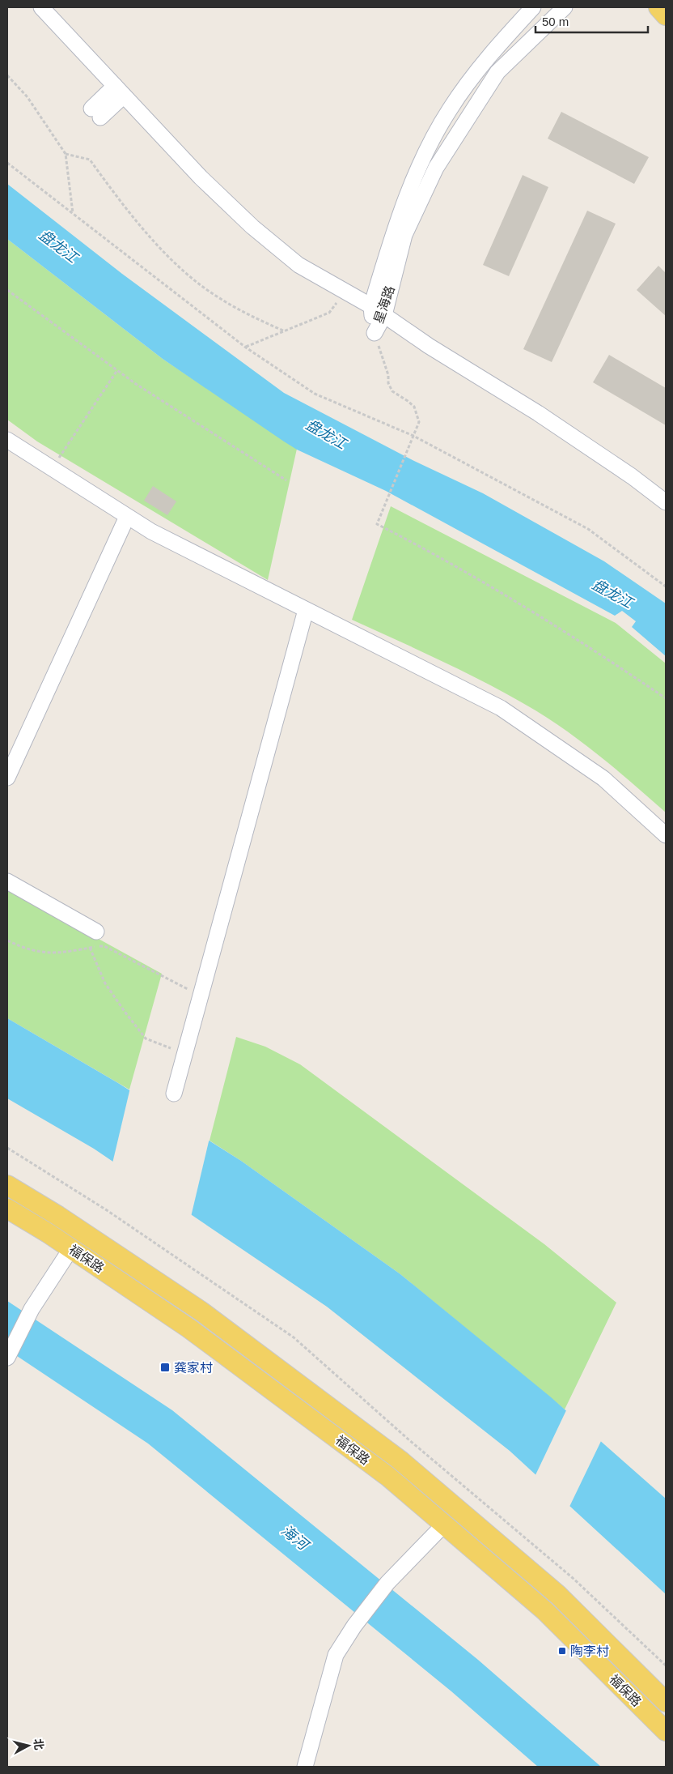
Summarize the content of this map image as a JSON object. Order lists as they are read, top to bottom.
{
  "streets": {
    "main road": ["福保路"],
    "street": ["星海路"]
  },
  "water": ["盘龙江", "海河"],
  "places": {
    "transit": ["龚家村", "陶李村"]
  },
  "scale_bar": "50 m",
  "north": "right"
}
